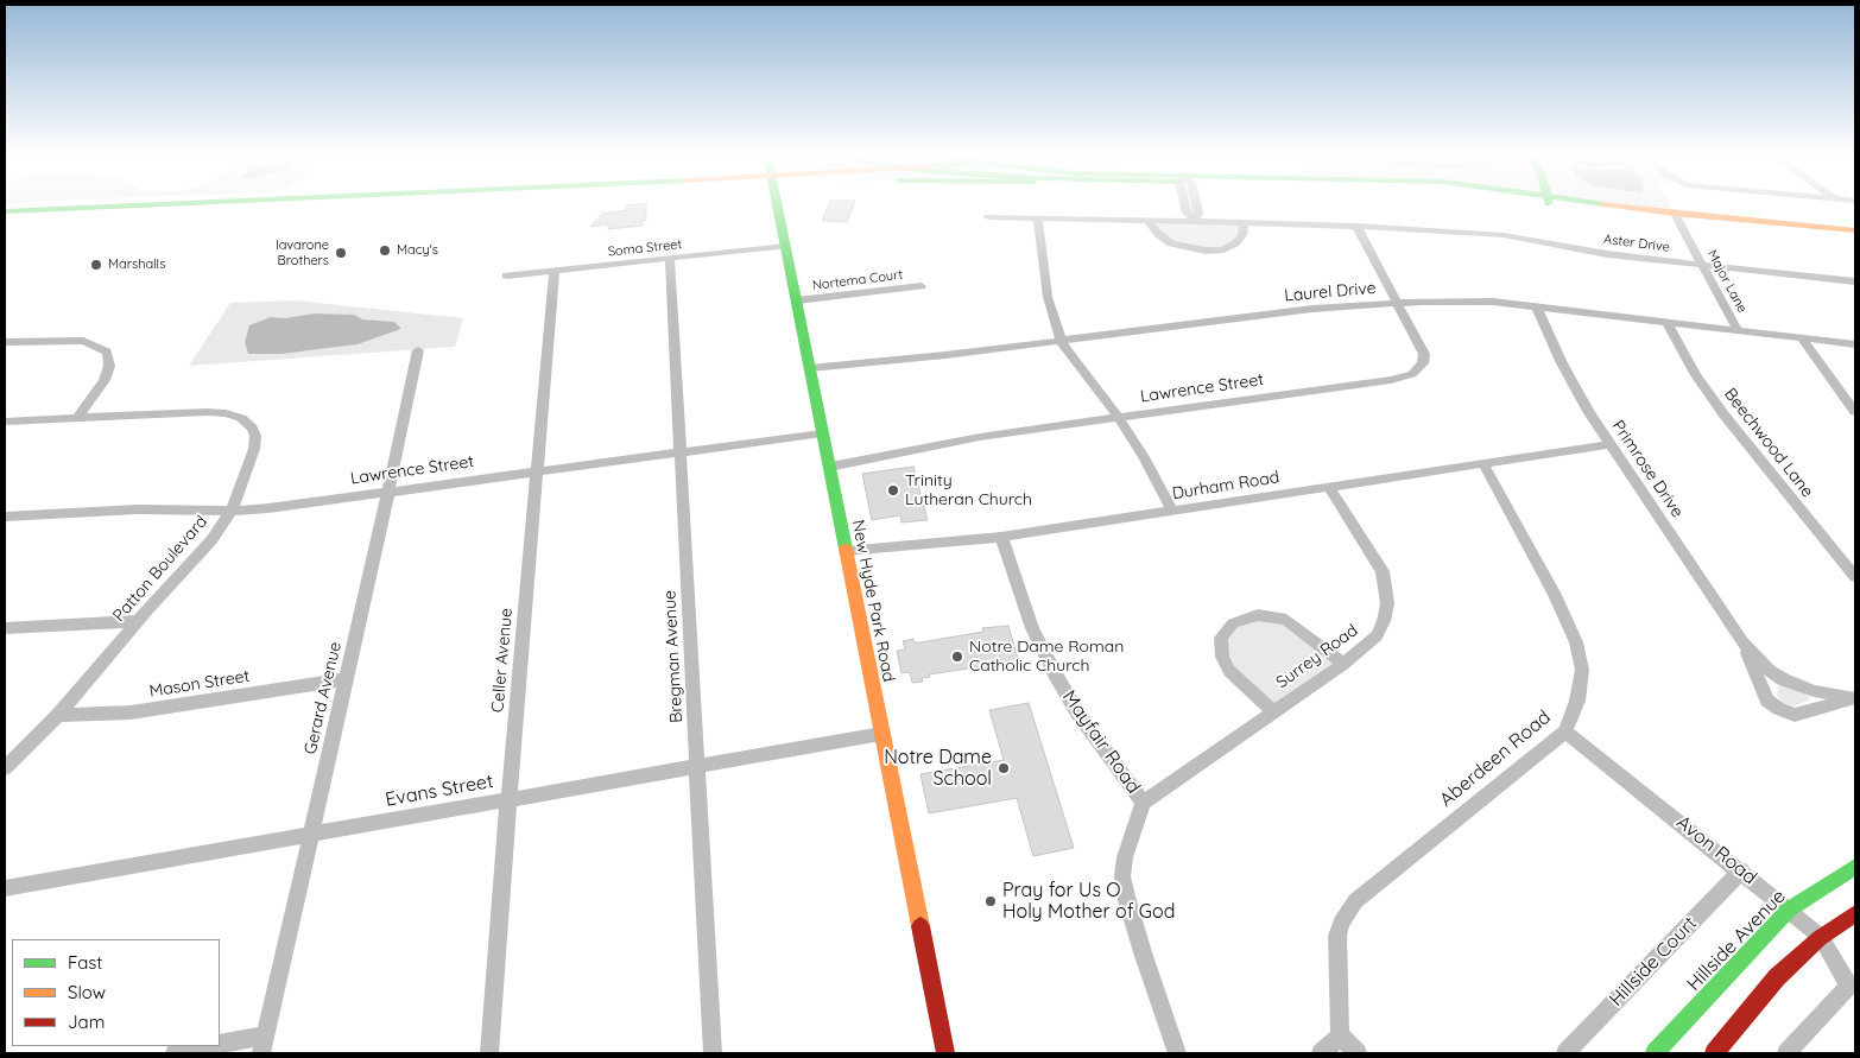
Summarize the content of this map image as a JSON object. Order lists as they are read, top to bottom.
{
  "streets": {
    "main road": ["New Hyde Park Road", "Hillside Avenue"],
    "street": [
      "Aster Drive",
      "Soma Street",
      "Nortema Court",
      "Major Lane",
      "Laurel Drive",
      "Lawrence Street",
      "Beechwood Lane",
      "Primrose Drive",
      "Durham Road",
      "Patton Boulevard",
      "Bregman Avenue",
      "Surrey Road",
      "Celler Avenue",
      "Mason Street",
      "Gerard Avenue",
      "Mayfair Road",
      "Aberdeen Road",
      "Evans Street",
      "Avon Road",
      "Hillside Court"
    ]
  },
  "crossings": [
    ["Aster Drive", "Major Lane"],
    ["Aster Drive", "Lawrence Street"],
    ["Soma Street", "New Hyde Park Road"],
    ["Soma Street", "Bregman Avenue"],
    ["Soma Street", "Celler Avenue"],
    ["Nortema Court", "New Hyde Park Road"],
    ["Major Lane", "Laurel Drive"],
    ["Laurel Drive", "Lawrence Street"],
    ["Laurel Drive", "Beechwood Lane"],
    ["Laurel Drive", "Primrose Drive"],
    ["Laurel Drive", "New Hyde Park Road"],
    ["Lawrence Street", "Patton Boulevard"],
    ["Lawrence Street", "New Hyde Park Road"],
    ["Lawrence Street", "Bregman Avenue"],
    ["Lawrence Street", "Celler Avenue"],
    ["Lawrence Street", "Gerard Avenue"],
    ["Primrose Drive", "Durham Road"],
    ["Durham Road", "New Hyde Park Road"],
    ["Durham Road", "Surrey Road"],
    ["Durham Road", "Mayfair Road"],
    ["Durham Road", "Aberdeen Road"],
    ["Patton Boulevard", "Mason Street"],
    ["New Hyde Park Road", "Evans Street"],
    ["Bregman Avenue", "Evans Street"],
    ["Surrey Road", "Mayfair Road"],
    ["Celler Avenue", "Evans Street"],
    ["Mason Street", "Gerard Avenue"],
    ["Gerard Avenue", "Evans Street"],
    ["Aberdeen Road", "Avon Road"],
    ["Avon Road", "Hillside Avenue"],
    ["Avon Road", "Hillside Court"]
  ],
  "places": [
    "Macy's",
    "Iavarone Brothers",
    "Marshalls",
    "Trinity Lutheran Church",
    "Notre Dame Roman Catholic Church",
    "Notre Dame School",
    "Pray for Us O Holy Mother of God"
  ],
  "legend": ["Fast", "Slow", "Jam"]
}
